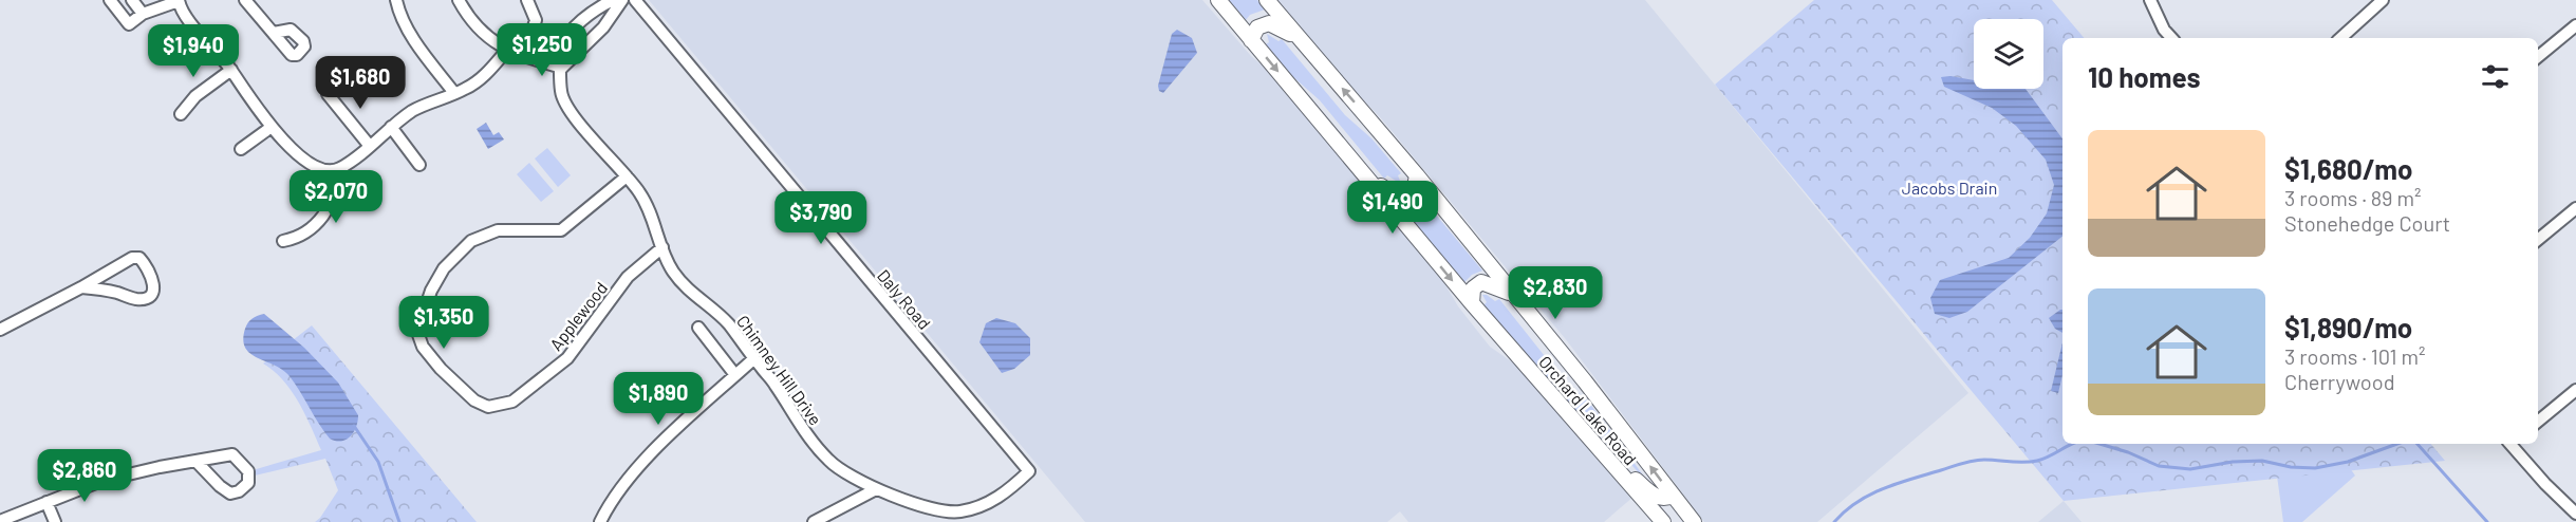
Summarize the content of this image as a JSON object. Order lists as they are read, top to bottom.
{
  "streets": {
    "main road": ["Orchard Lake Road"],
    "street": ["Daly Road", "Applewood", "Chimney Hill Drive"]
  },
  "crossings": [
    ["Daly Road", "Chimney Hill Drive"],
    ["Applewood", "Chimney Hill Drive"]
  ],
  "parks": ["Jacobs Drain"],
  "page": {
    "price": [
      "$1,250",
      "$1,940",
      "$1,680",
      "$2,070",
      "$1,490",
      "$3,790",
      "$2,830",
      "$1,350",
      "$1,890",
      "$2,860"
    ],
    "heading": "10 homes",
    "list": [
      {
        "name": "$1,680/mo",
        "note": "3 rooms · 89 m² · Stonehedge Court"
      },
      {
        "name": "$1,890/mo",
        "note": "3 rooms · 101 m² · Cherrywood"
      }
    ]
  }
}
